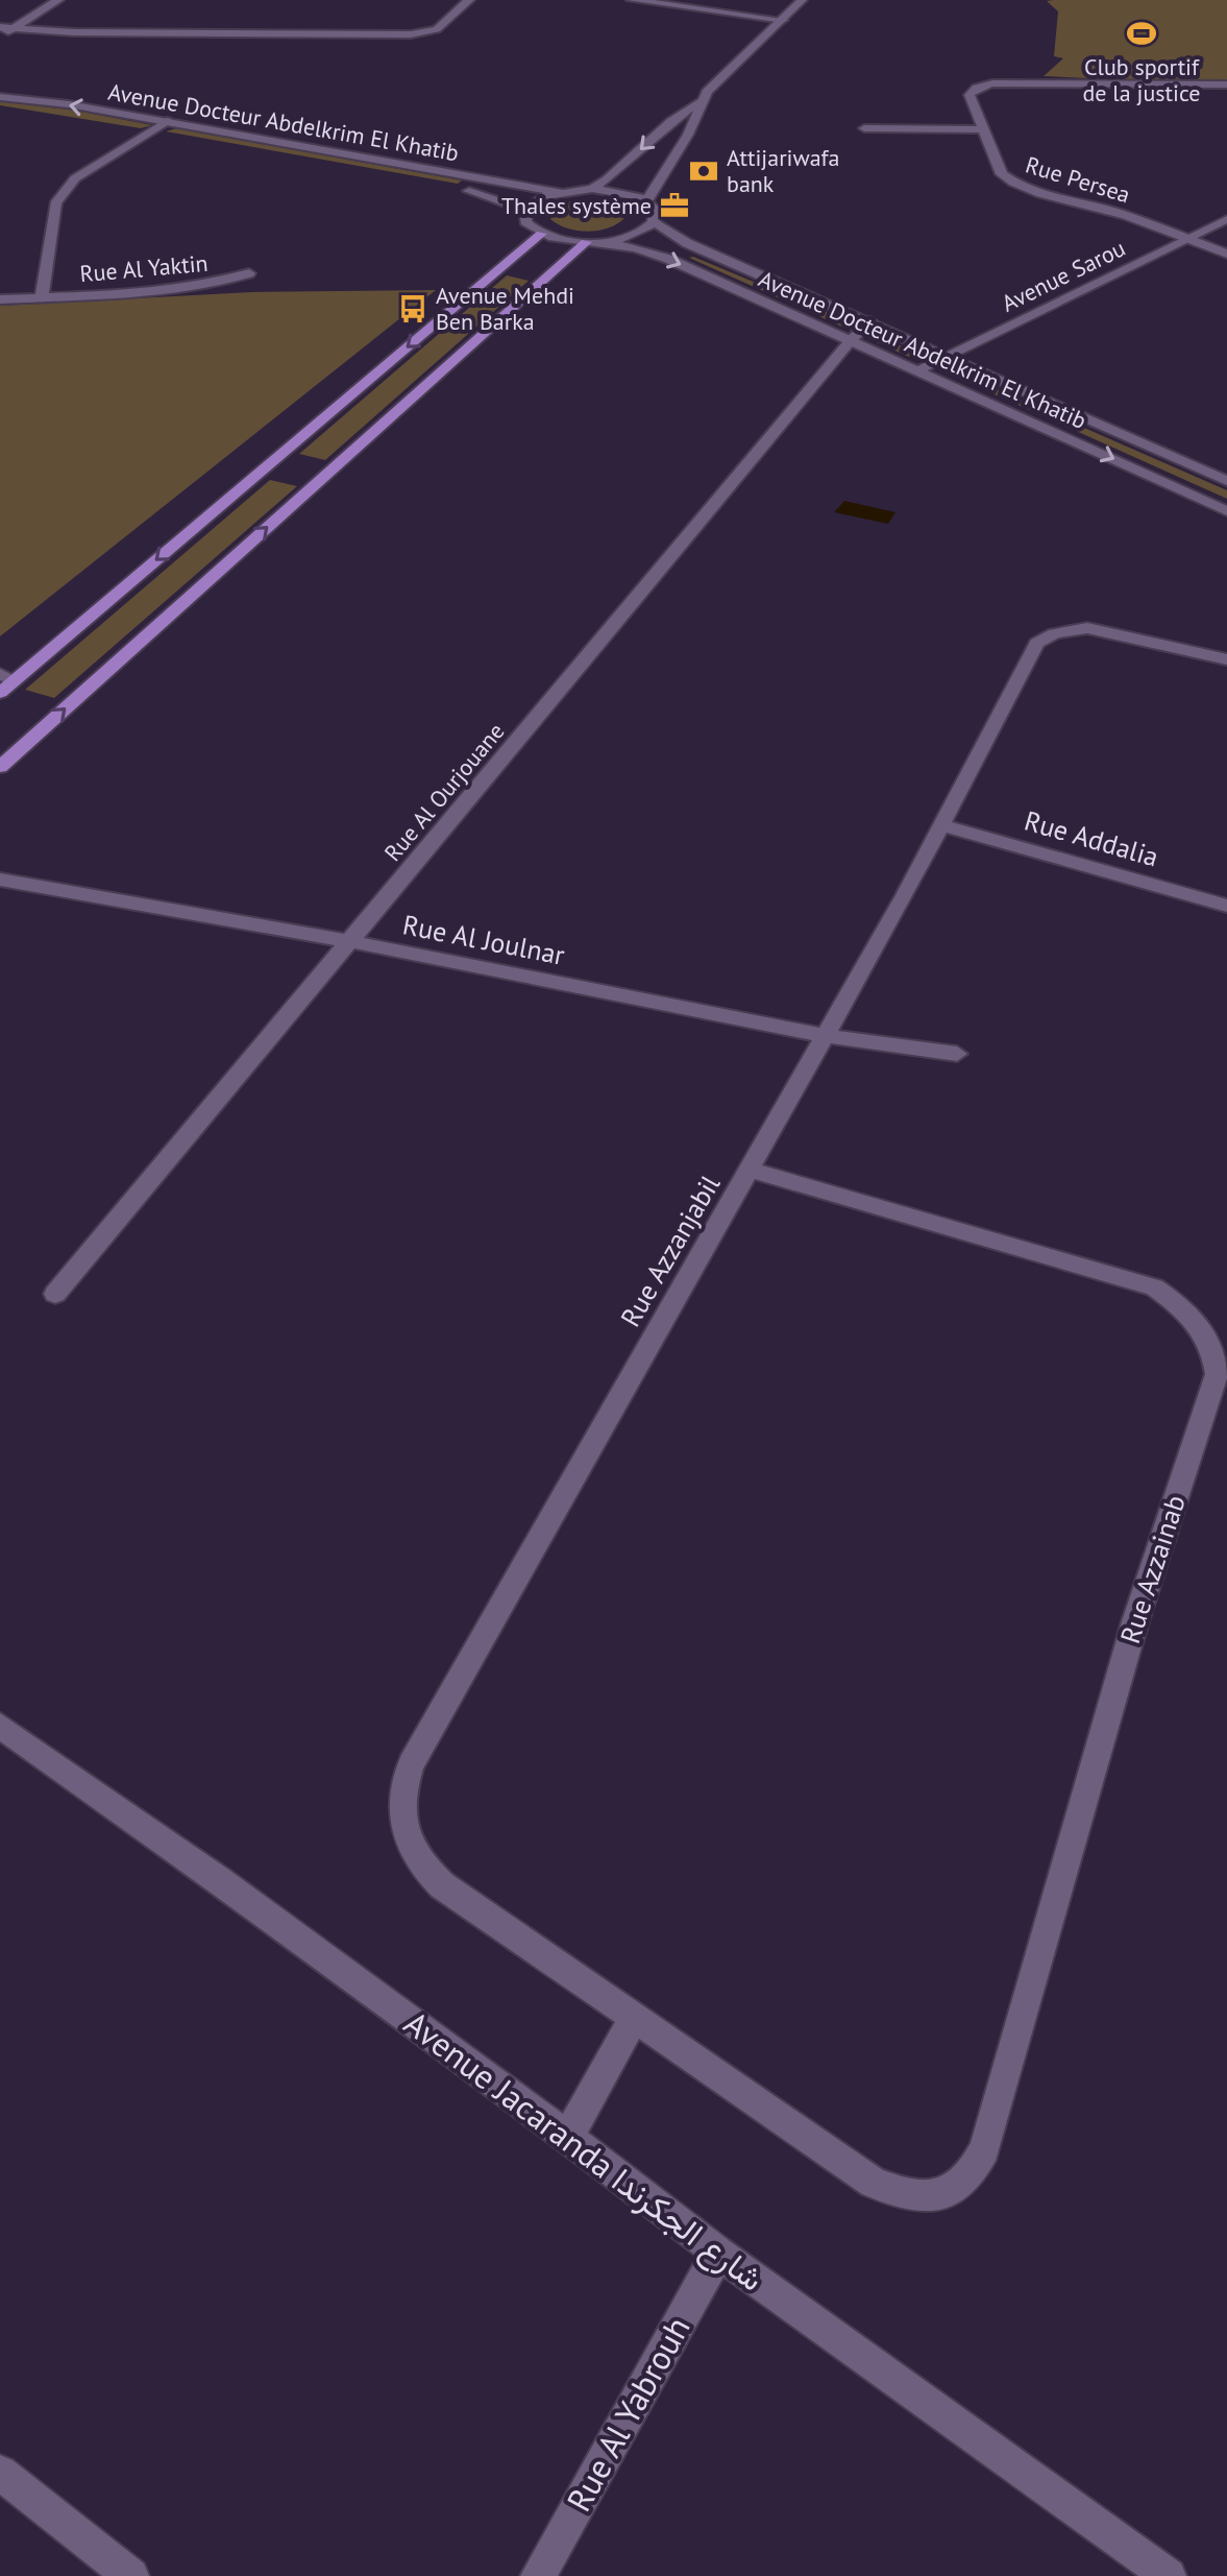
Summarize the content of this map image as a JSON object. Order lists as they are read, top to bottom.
{
  "streets": {
    "street": [
      "Avenue Docteur Abdelkrim El Khatib",
      "Rue Persea",
      "Rue Al Yaktin",
      "Avenue Sarou",
      "Rue Al Ourjouane",
      "Rue Addalia",
      "Rue Al Joulnar",
      "Rue Azzanjabil",
      "Rue Azzainab",
      "Avenue Jacaranda شارع الجكرندا",
      "Rue Al Yabrouh"
    ]
  },
  "crossings": [
    ["Avenue Docteur Abdelkrim El Khatib", "Rue Al Yaktin"],
    ["Avenue Docteur Abdelkrim El Khatib", "Avenue Sarou"],
    ["Avenue Docteur Abdelkrim El Khatib", "Rue Al Ourjouane"],
    ["Rue Persea", "Avenue Sarou"],
    ["Rue Al Ourjouane", "Rue Al Joulnar"],
    ["Rue Addalia", "Rue Azzanjabil"],
    ["Rue Al Joulnar", "Rue Azzanjabil"],
    ["Rue Azzanjabil", "Rue Azzainab"],
    ["Avenue Jacaranda شارع الجكرندا", "Rue Al Yabrouh"]
  ],
  "places": {
    "sports": ["Club sportif de la justice"],
    "bank": ["Attijariwafa bank"],
    "office": ["Thales système"],
    "bus stop": ["Avenue Mehdi Ben Barka"]
  }
}
